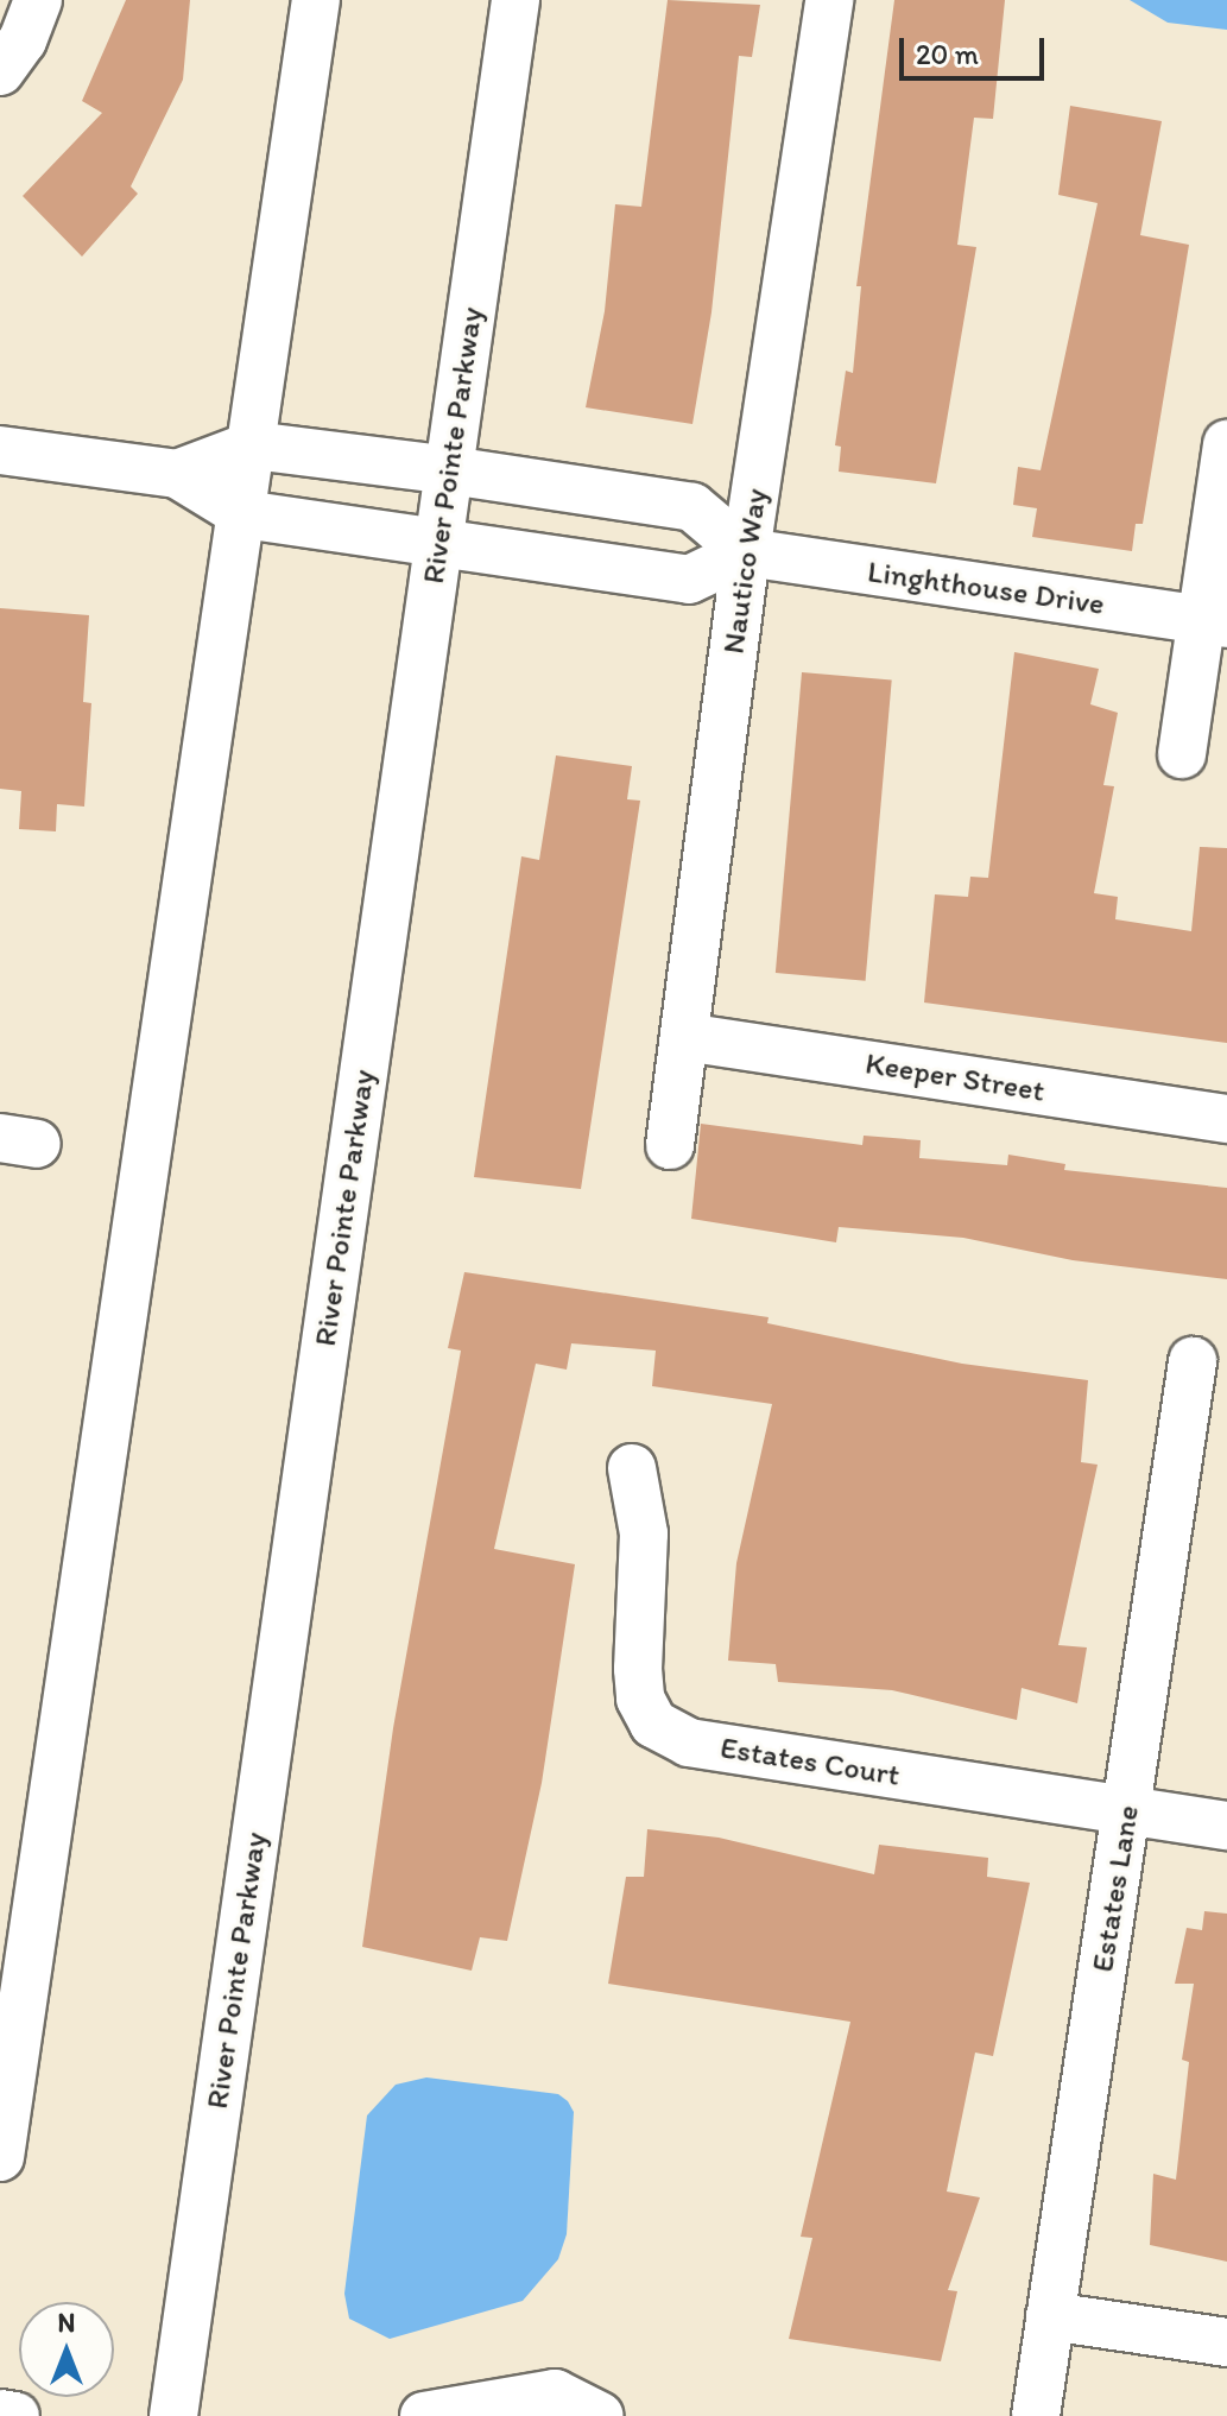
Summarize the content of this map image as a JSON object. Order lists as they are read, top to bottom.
{
  "streets": {
    "street": [
      "River Pointe Parkway",
      "Nautico Way",
      "Linghthouse Drive",
      "Keeper Street",
      "Estates Court",
      "Estates Lane"
    ]
  },
  "crossings": [
    ["Nautico Way", "Linghthouse Drive"],
    ["Nautico Way", "Keeper Street"],
    ["Estates Court", "Estates Lane"]
  ],
  "scale_bar": "20 m",
  "north": "top"
}
